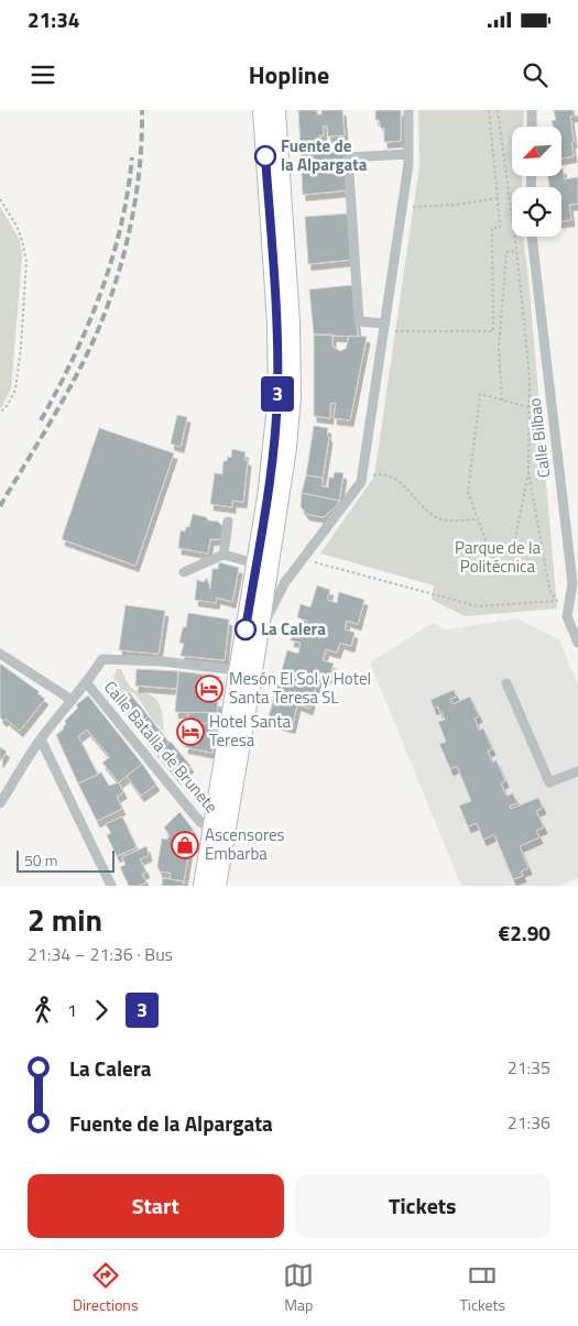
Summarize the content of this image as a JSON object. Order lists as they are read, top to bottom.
{
  "streets": {
    "street": ["Calle Bilbao", "Calle Batalla de Brunete"]
  },
  "parks": ["Parque de la Politécnica"],
  "places": {
    "other": ["Fuente de la Alpargata", "La Calera"],
    "hotel": ["Mesón El Sol y Hotel Santa Teresa SL", "Hotel Santa Teresa"],
    "shop": ["Ascensores Embarba"]
  },
  "lines": ["bus line 3"],
  "scale_bar": "50 m",
  "north": "bottom left",
  "page": {
    "status": "21:34",
    "header": "Hopline",
    "on_map": "3",
    "scale": "50 m",
    "heading": ["2 min", "21:34 – 21:36 · Bus", "€2.90"],
    "legs": ["1", "3"],
    "list": [
      {
        "name": "La Calera",
        "value": "21:35"
      },
      {
        "name": "Fuente de la Alpargata",
        "value": "21:36"
      }
    ],
    "buttons": ["Start", "Tickets"],
    "tabs": ["Directions", "Map", "Tickets"]
  }
}
